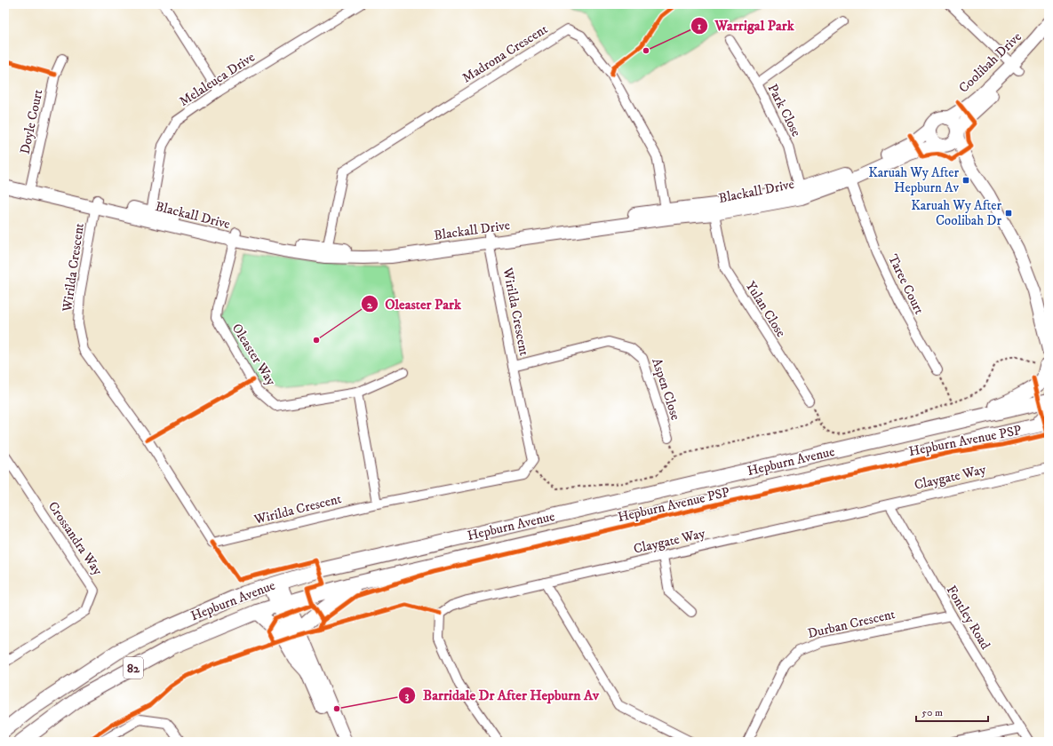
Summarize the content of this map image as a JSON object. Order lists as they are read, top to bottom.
{
  "streets": {
    "main road": [
      "Coolibah Drive",
      "Blackall Drive",
      "Hepburn Avenue",
      "82"
    ],
    "street": [
      "Madrona Crescent",
      "Melaleuca Drive",
      "Park Close",
      "Doyle Court",
      "Wirilda Crescent",
      "Taree Court",
      "Yulan Close",
      "Oleaster Way",
      "Aspen Close",
      "Claygate Way",
      "Crossandra Way",
      "Fontley Road",
      "Durban Crescent"
    ],
    "cycle path": ["Hepburn Avenue PSP"]
  },
  "crossings": [
    ["Madrona Crescent", "Blackall Drive"],
    ["Coolibah Drive", "Blackall Drive"],
    ["Melaleuca Drive", "Blackall Drive"],
    ["Park Close", "Blackall Drive"],
    ["Doyle Court", "Blackall Drive"],
    ["Blackall Drive", "Wirilda Crescent"],
    ["Blackall Drive", "Taree Court"],
    ["Blackall Drive", "Yulan Close"],
    ["Blackall Drive", "Oleaster Way"],
    ["Wirilda Crescent", "Aspen Close"],
    ["Claygate Way", "Fontley Road"],
    ["Fontley Road", "Durban Crescent"]
  ],
  "places": {
    "other": ["Warrigal Park", "Oleaster Park", "Barridale Dr After Hepburn Av"],
    "transit": ["Karuah Wy After Hepburn Av", "Karuah Wy After Coolibah Dr"]
  },
  "scale_bar": "50 m"
}
